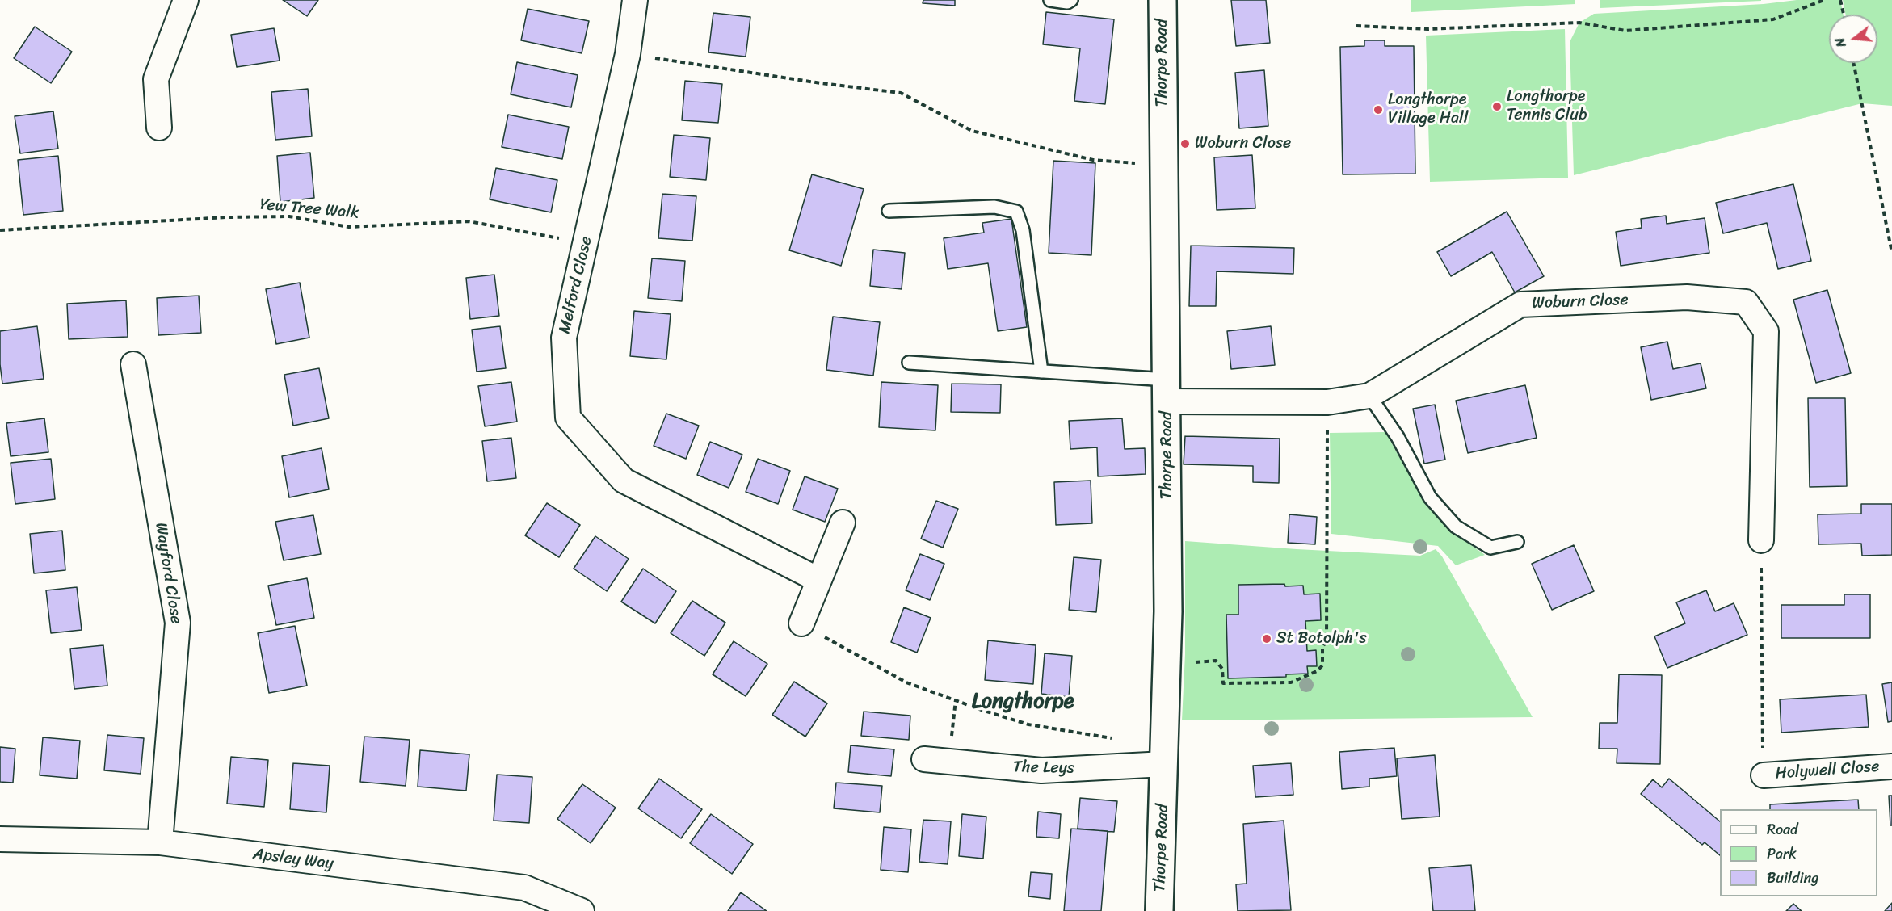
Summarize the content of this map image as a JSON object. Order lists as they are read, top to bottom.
{
  "streets": {
    "street": [
      "Thorpe Road",
      "Melford Close",
      "Woburn Close",
      "Wayford Close",
      "The Leys",
      "Holywell Close",
      "Apsley Way"
    ],
    "path": ["Yew Tree Walk"]
  },
  "crossings": [
    ["Thorpe Road", "Woburn Close"],
    ["Thorpe Road", "The Leys"],
    ["Yew Tree Walk", "Melford Close"],
    ["Wayford Close", "Apsley Way"]
  ],
  "districts": ["Longthorpe"],
  "places": [
    "Longthorpe Tennis Club",
    "Longthorpe Village Hall",
    "Woburn Close",
    "St Botolph's"
  ],
  "legend": ["Road", "Park", "Building"],
  "north": "left"
}
